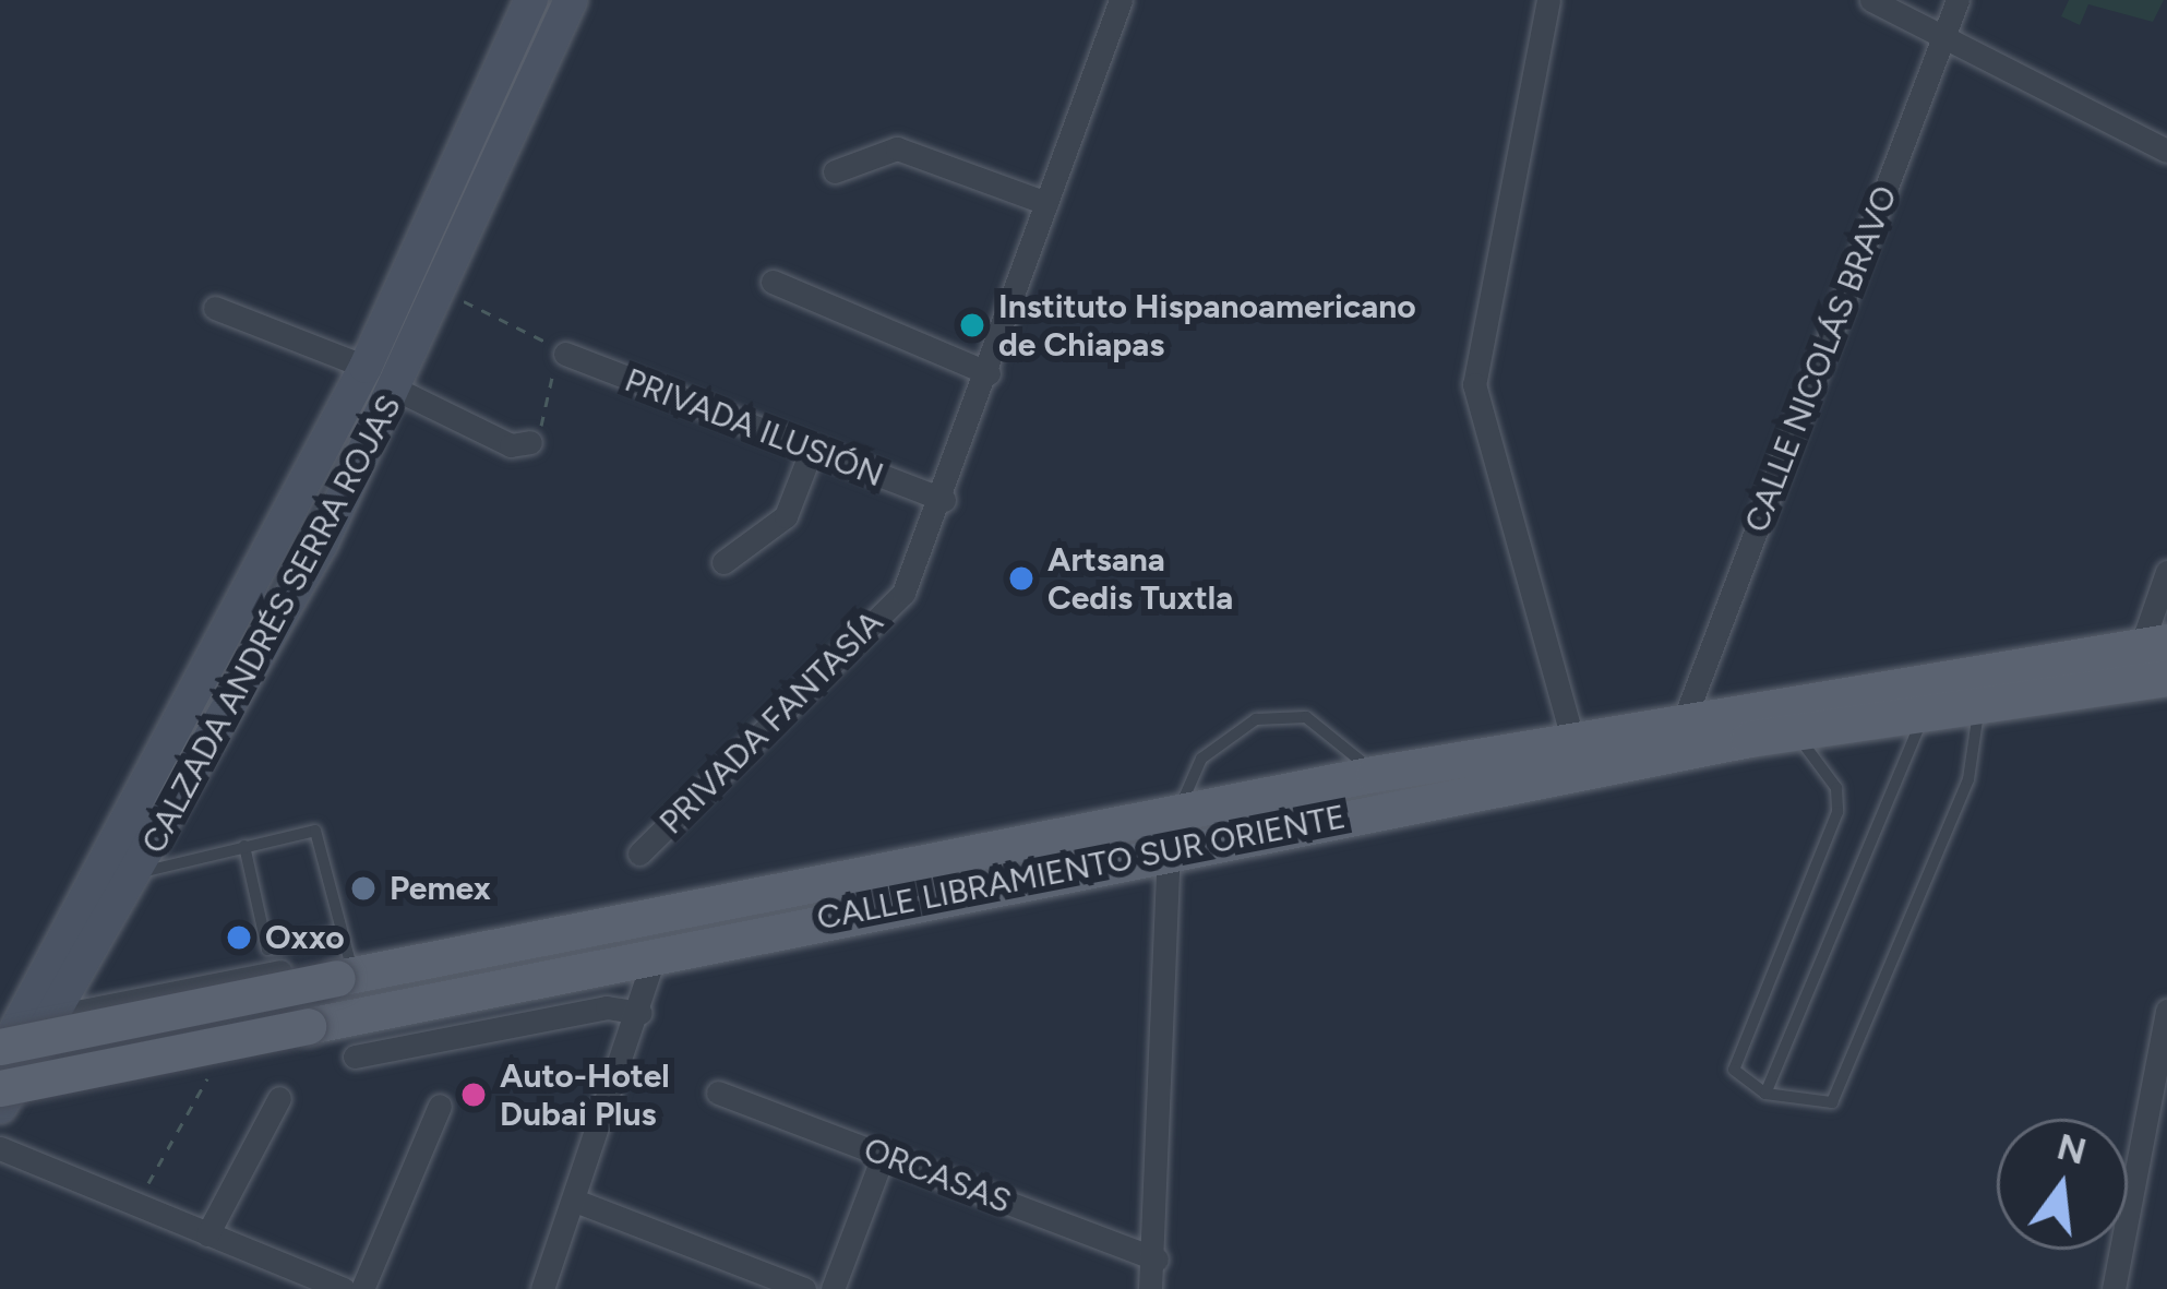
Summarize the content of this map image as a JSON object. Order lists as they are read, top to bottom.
{
  "streets": {
    "main road": ["CALZADA ANDRÉS SERRA ROJAS", "CALLE LIBRAMIENTO SUR ORIENTE"],
    "street": [
      "CALLE NICOLÁS BRAVO",
      "PRIVADA ILUSIÓN",
      "PRIVADA FANTASÍA",
      "ORCASAS"
    ]
  },
  "crossings": [
    ["CALLE NICOLÁS BRAVO", "CALLE LIBRAMIENTO SUR ORIENTE"],
    ["PRIVADA ILUSIÓN", "PRIVADA FANTASÍA"],
    ["CALZADA ANDRÉS SERRA ROJAS", "CALLE LIBRAMIENTO SUR ORIENTE"]
  ],
  "places": [
    "Instituto Hispanoamericano de Chiapas",
    "Artsana Cedis Tuxtla",
    "Pemex",
    "Oxxo",
    "Auto-Hotel Dubai Plus"
  ],
  "north": "top"
}
